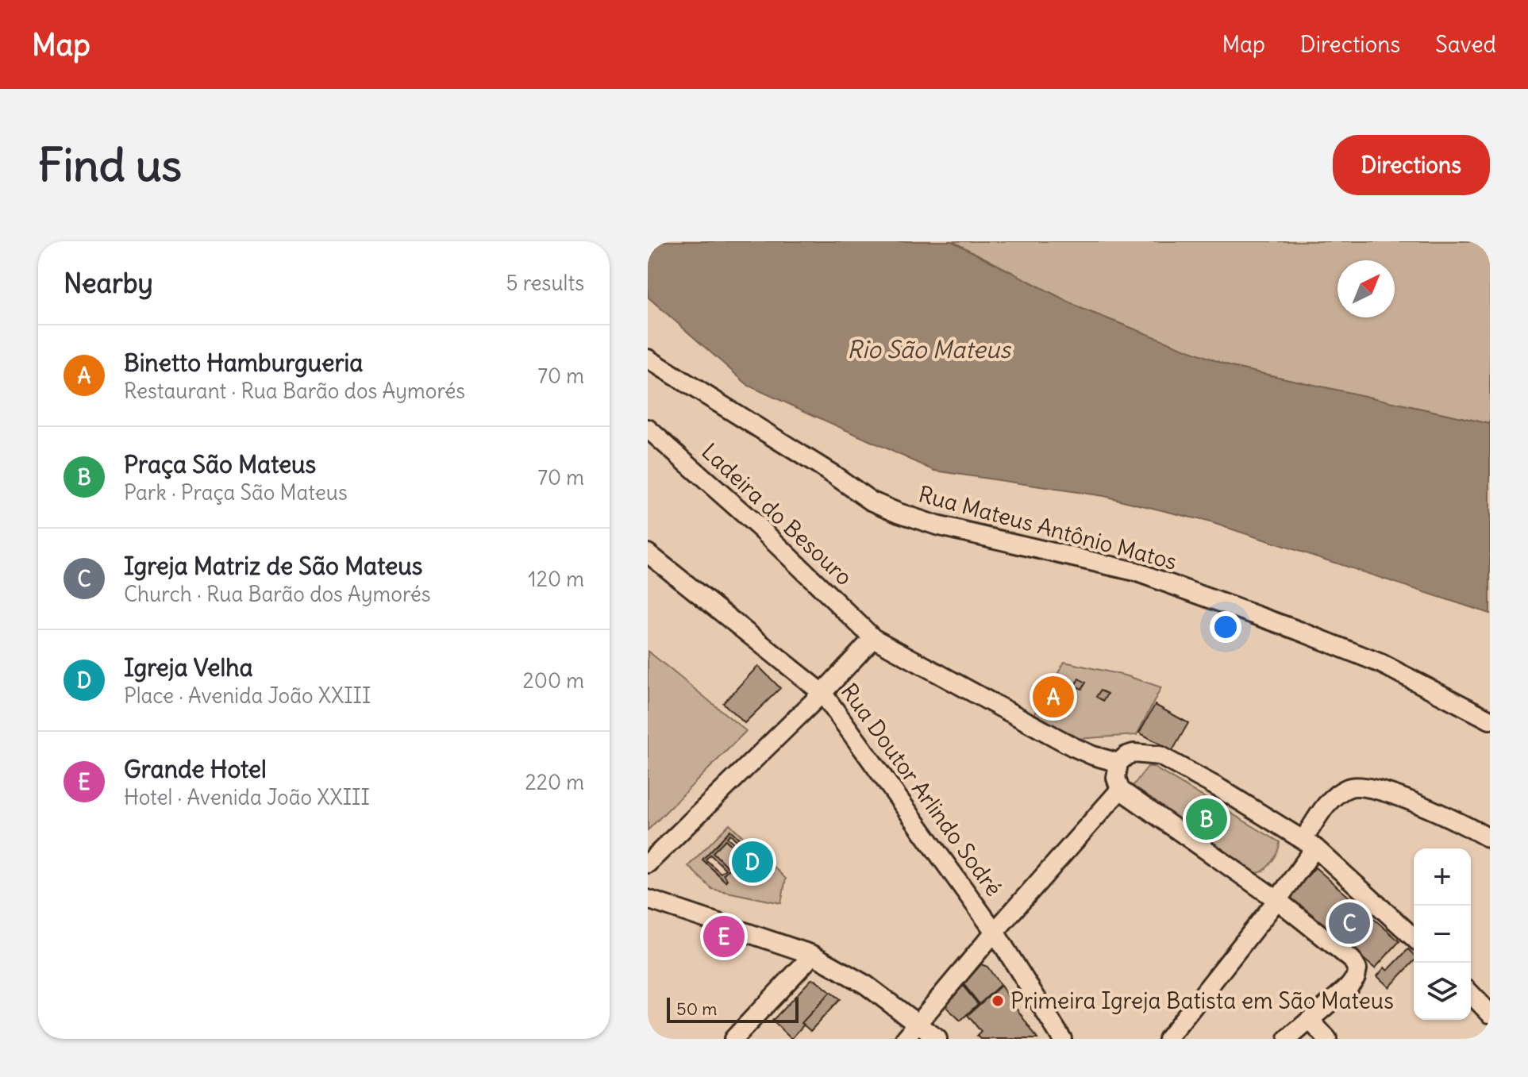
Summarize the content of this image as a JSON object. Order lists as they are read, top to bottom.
{
  "streets": {
    "street": ["Ladeira do Besouro", "Rua Mateus Antônio Matos", "Rua Doutor Arlindo Sodré"]
  },
  "water": ["Rio São Mateus"],
  "places": ["Primeira Igreja Batista em São Mateus"],
  "scale_bar": "50 m",
  "north": "top right",
  "page": {
    "header": "Map",
    "nav": ["Map", "Directions", "Saved"],
    "buttons": "Directions",
    "title": "Find us",
    "heading": ["Nearby", "5 results"],
    "list": [
      {
        "mark": "A",
        "name": "Binetto Hamburgueria",
        "note": "Restaurant · Rua Barão dos Aymorés",
        "value": "70 m"
      },
      {
        "mark": "B",
        "name": "Praça São Mateus",
        "note": "Park · Praça São Mateus",
        "value": "70 m"
      },
      {
        "mark": "C",
        "name": "Igreja Matriz de São Mateus",
        "note": "Church · Rua Barão dos Aymorés",
        "value": "120 m"
      },
      {
        "mark": "D",
        "name": "Igreja Velha",
        "note": "Place · Avenida João XXIII",
        "value": "200 m"
      },
      {
        "mark": "E",
        "name": "Grande Hotel",
        "note": "Hotel · Avenida João XXIII",
        "value": "220 m"
      }
    ],
    "pins": [
      "A",
      "B",
      "D",
      "C",
      "E"
    ],
    "map_buttons": ["+", "−"],
    "scale": "50 m"
  }
}
